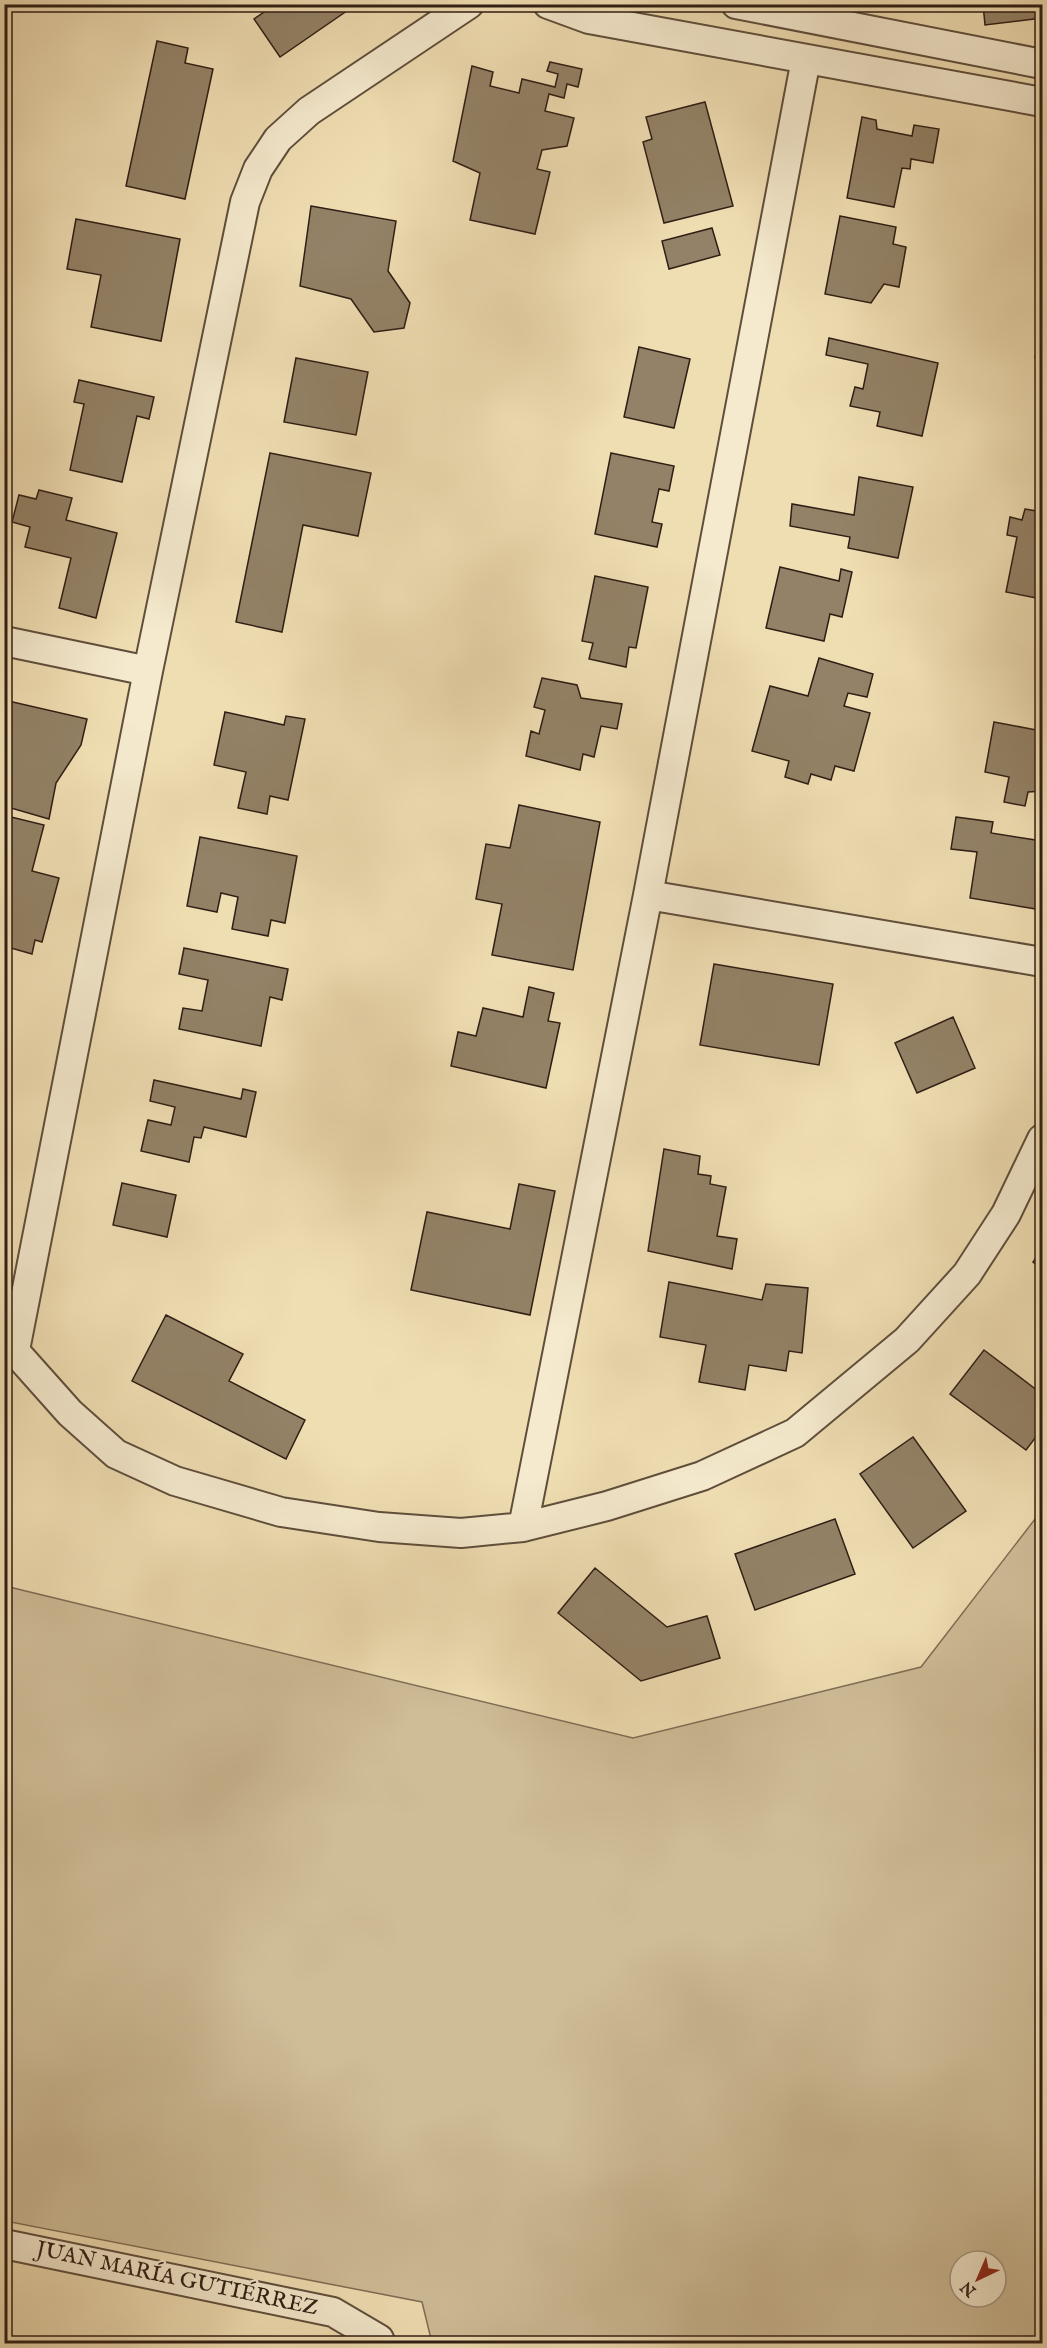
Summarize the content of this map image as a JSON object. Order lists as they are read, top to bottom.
{
  "streets": {
    "street": ["JUAN MARÍA GUTIÉRREZ"]
  },
  "north": "bottom left"
}
